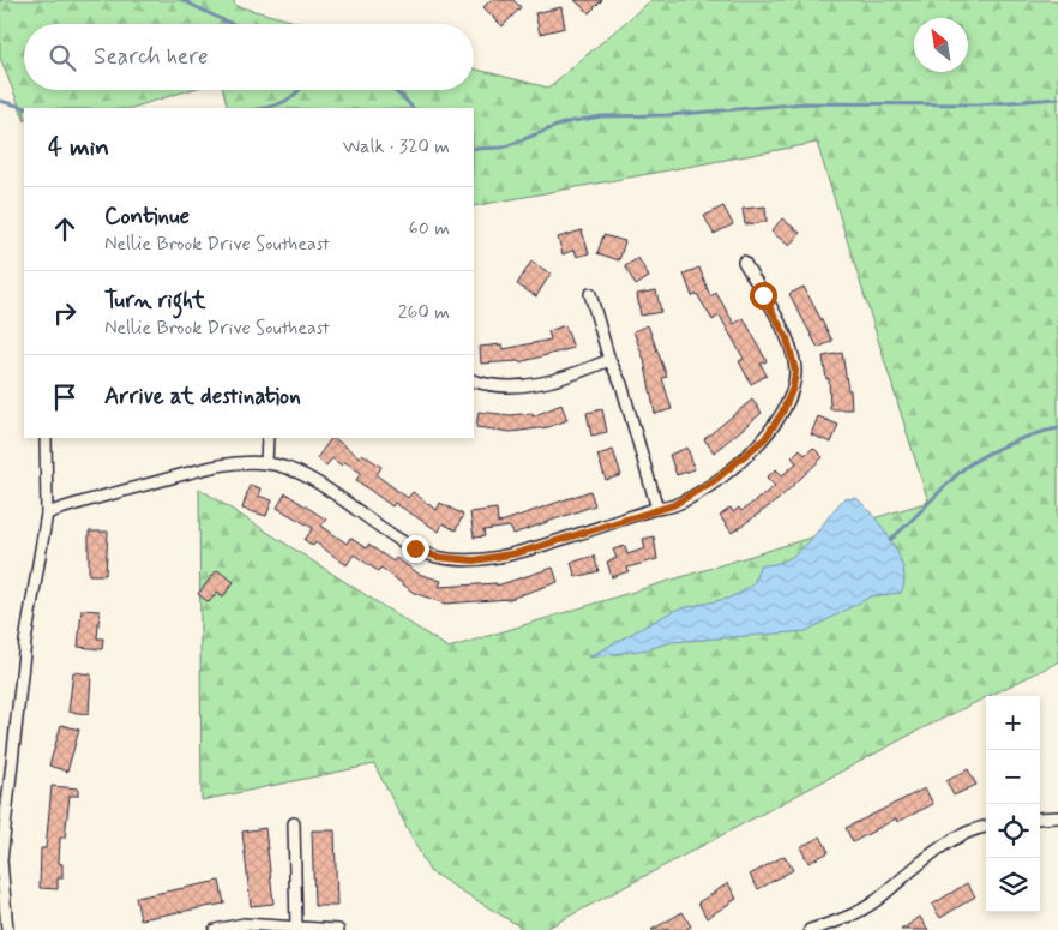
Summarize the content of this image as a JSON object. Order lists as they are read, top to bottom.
{
  "north": "top left",
  "page": {
    "search": "Search here",
    "heading": ["4 min", "Walk · 320 m"],
    "list": [
      ["Continue", "Nellie Brook Drive Southeast", "60 m"],
      ["Turn right", "Nellie Brook Drive Southeast", "260 m"],
      "Arrive at destination"
    ],
    "map_buttons": ["+", "−"]
  }
}
